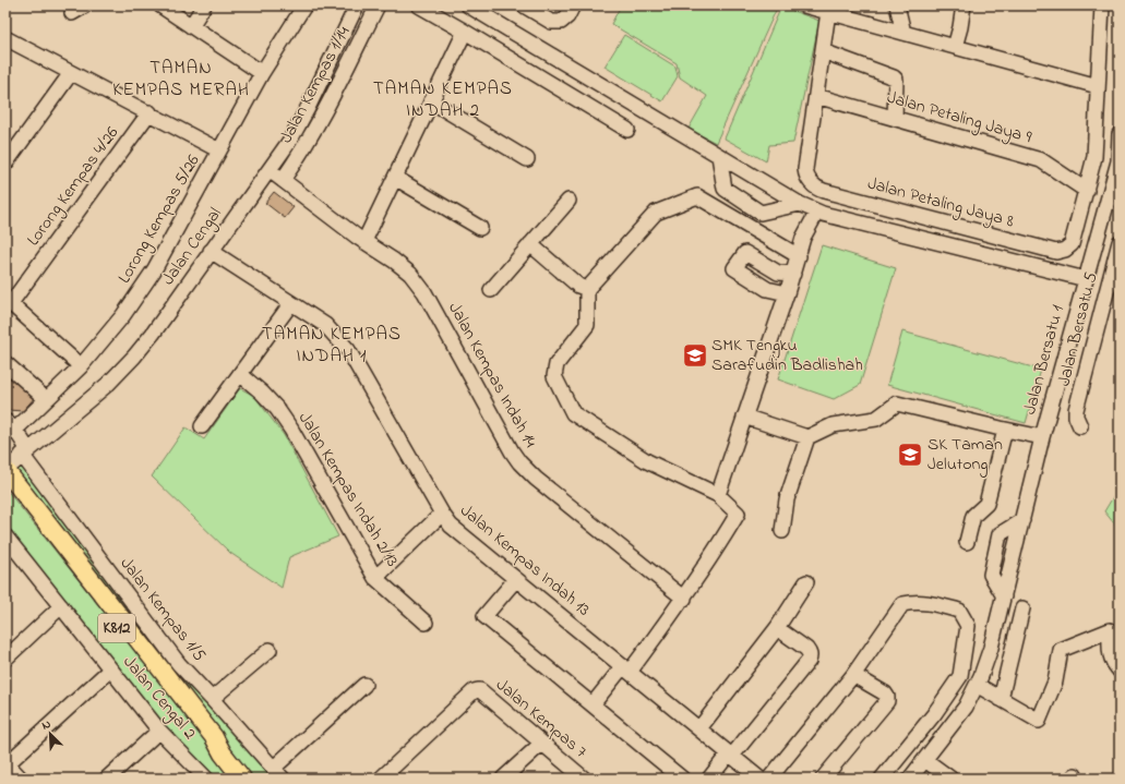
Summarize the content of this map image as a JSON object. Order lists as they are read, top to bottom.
{
  "streets": {
    "main road": ["K812"],
    "street": [
      "Jalan Kempas 1/14",
      "Jalan Petaling Jaya 9",
      "Lorong Kempas 4/26",
      "Jalan Petaling Jaya 8",
      "Lorong Kempas 5/26",
      "Jalan Cengal",
      "Jalan Bersatu 5",
      "Jalan Bersatu 1",
      "Jalan Kempas Indah 14",
      "Jalan Kempas Indah 2/13",
      "Jalan Kempas Indah 13",
      "Jalan Kempas 1/5",
      "Jalan Cengal 2",
      "Jalan Kempas 7"
    ]
  },
  "crossings": [
    ["Jalan Kempas 1/14", "Jalan Kempas Indah 14"],
    ["Jalan Petaling Jaya 9", "Jalan Petaling Jaya 8"],
    ["Lorong Kempas 5/26", "Jalan Kempas 1/5"],
    ["Jalan Cengal", "Jalan Kempas Indah 14"],
    ["Jalan Cengal", "Jalan Kempas Indah 13"],
    ["Jalan Cengal", "Jalan Kempas 1/5"],
    ["Jalan Cengal", "K812"]
  ],
  "districts": ["TAMAN KEMPAS MERAH", "TAMAN KEMPAS INDAH 2", "TAMAN KEMPAS INDAH 1"],
  "places": {
    "school or university": ["SMK Tengku Sarafudin Badlishah", "SK Taman Jelutong"]
  },
  "north": "top left"
}
